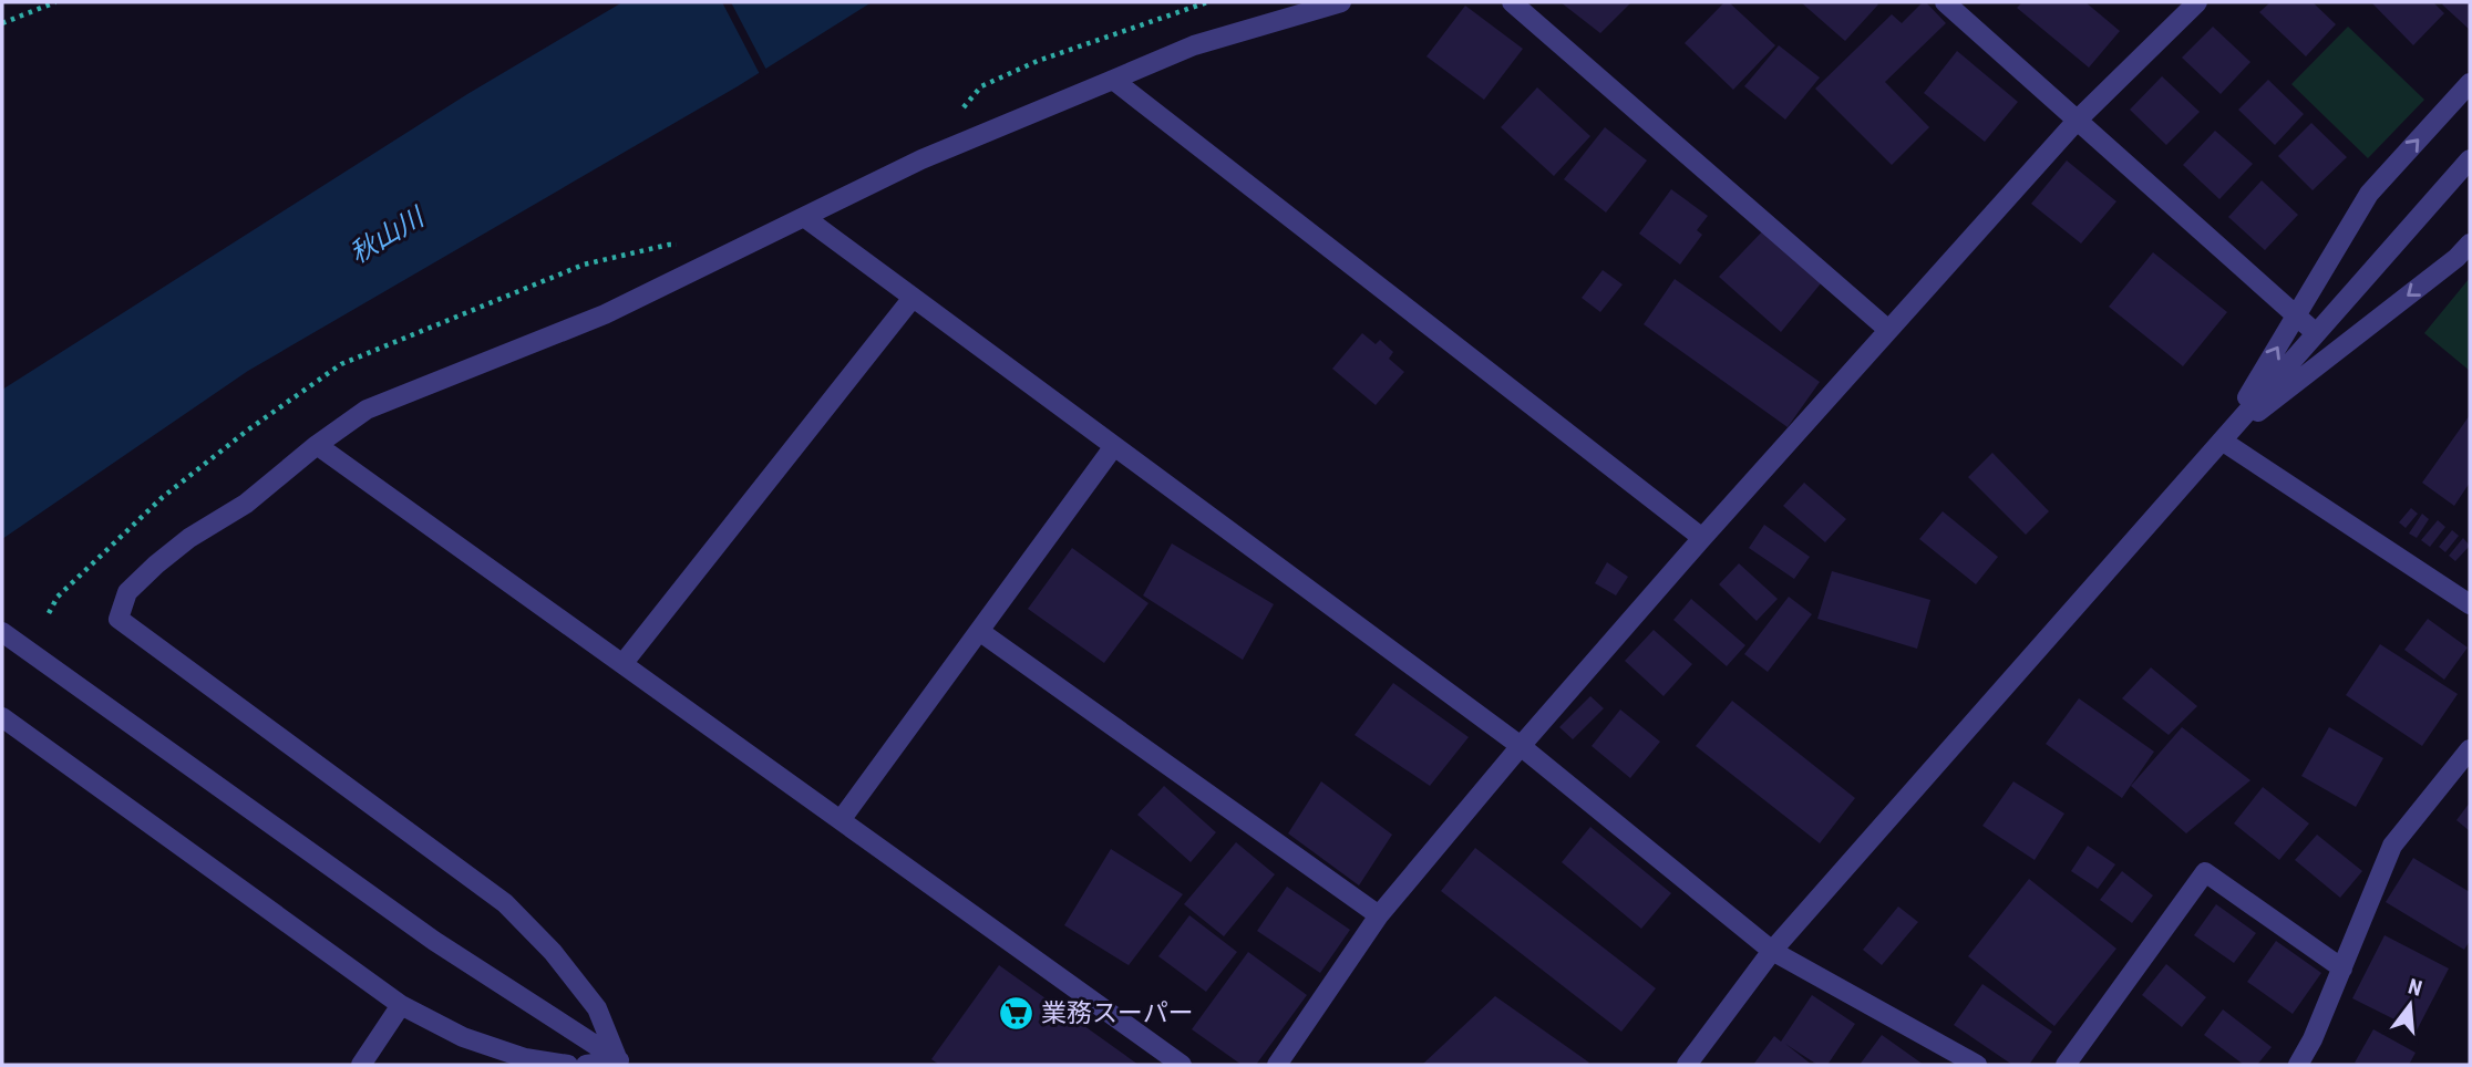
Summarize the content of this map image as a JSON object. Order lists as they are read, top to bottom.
{
  "water": ["秋山川"],
  "places": {
    "supermarket": ["業務スーパー"]
  },
  "north": "top"
}
